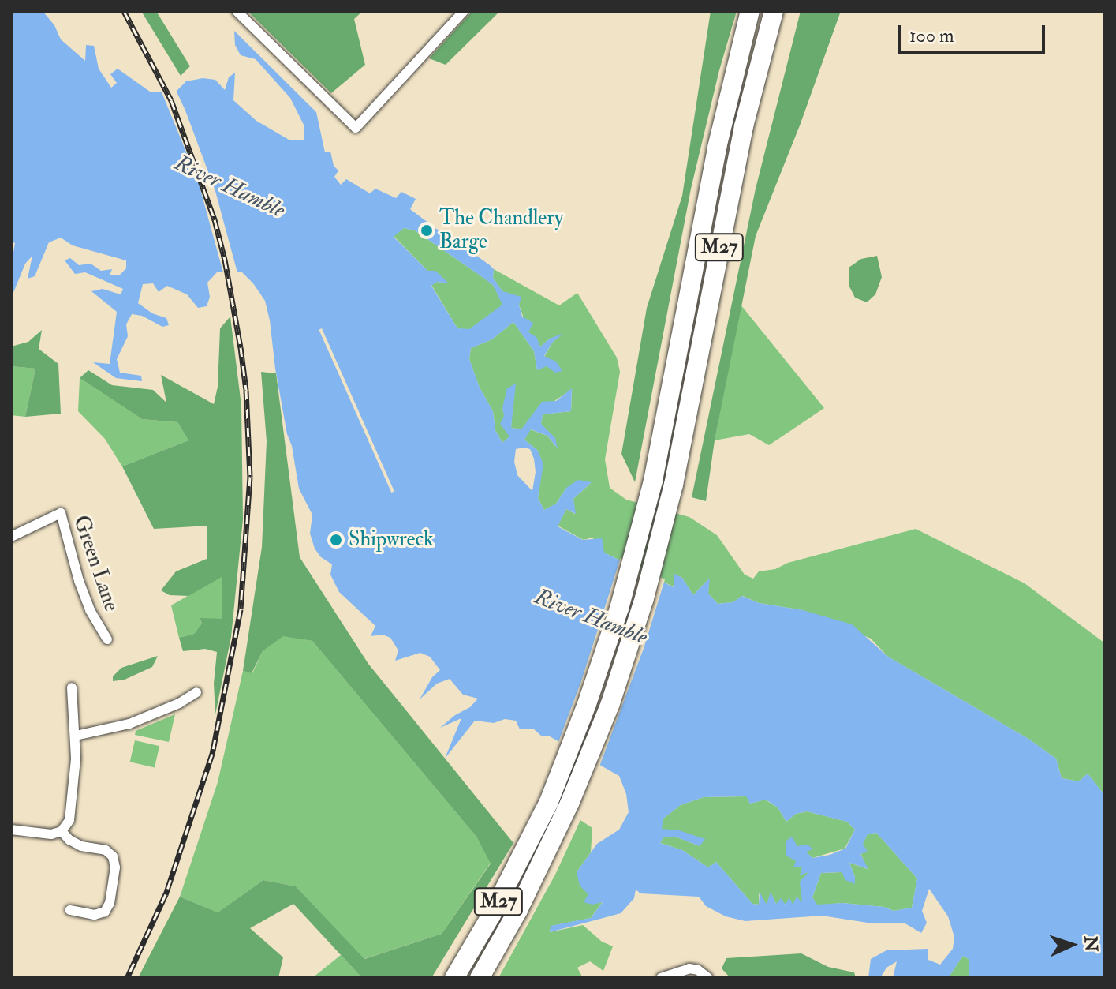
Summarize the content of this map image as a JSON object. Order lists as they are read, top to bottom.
{
  "streets": {
    "highway": ["M27"],
    "street": ["Green Lane"]
  },
  "water": ["River Hamble"],
  "places": ["The Chandlery Barge", "Shipwreck"],
  "scale_bar": "100 m",
  "north": "right"
}
